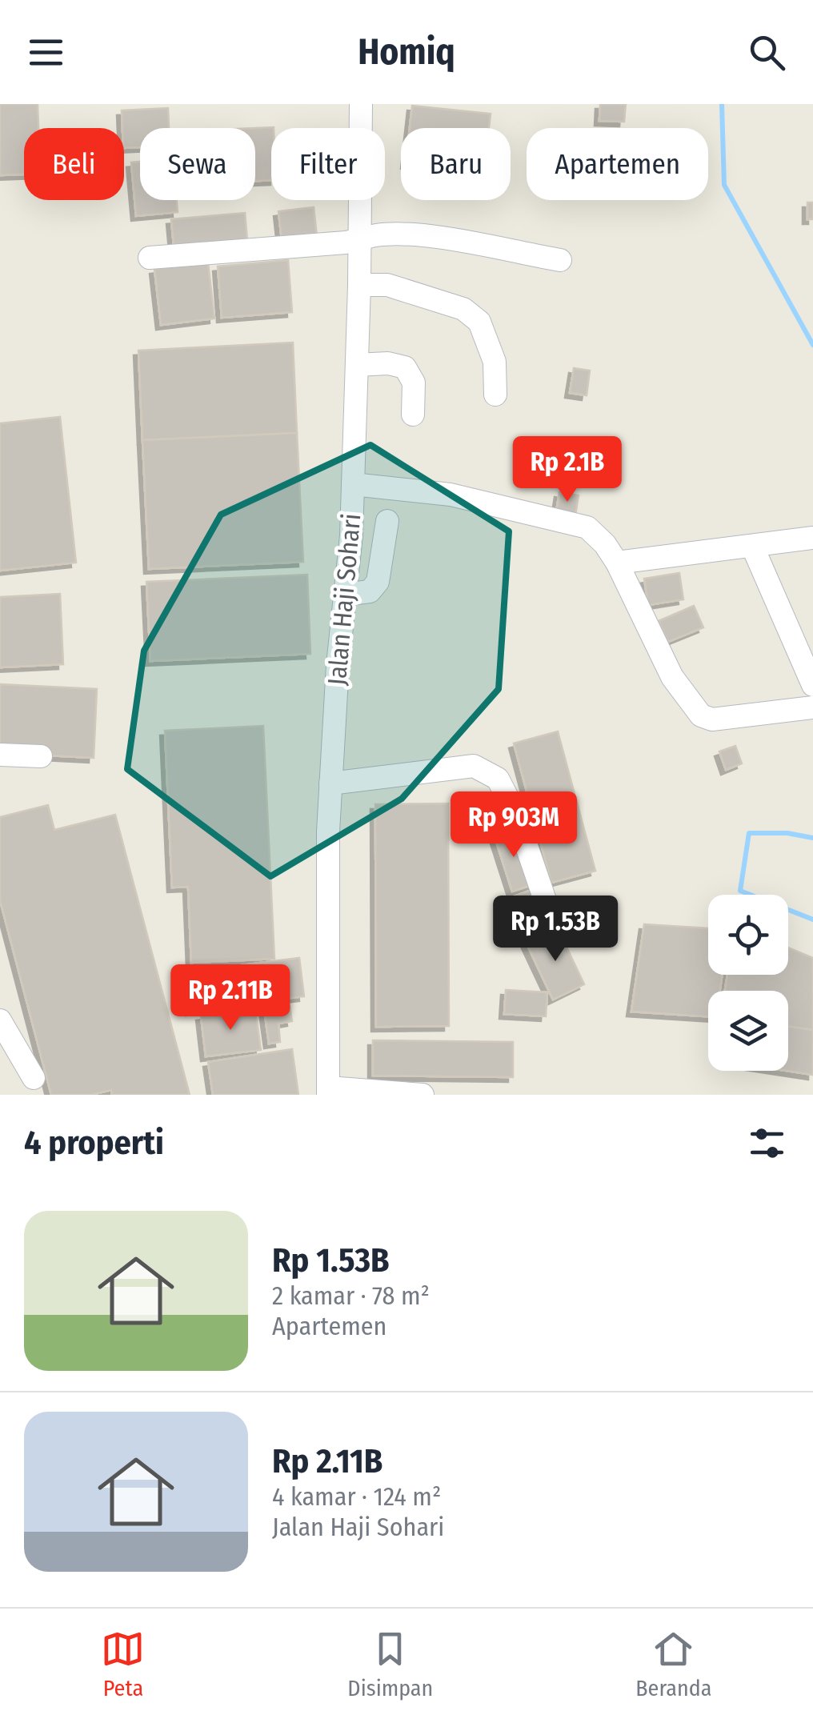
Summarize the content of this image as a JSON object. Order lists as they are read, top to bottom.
{
  "streets": {
    "street": ["Jalan Haji Sohari"]
  },
  "page": {
    "header": "Homiq",
    "chip": [
      "Beli",
      "Sewa",
      "Filter",
      "Baru",
      "Apartemen"
    ],
    "price": [
      "Rp 2.1B",
      "Rp 903M",
      "Rp 1.53B",
      "Rp 2.11B"
    ],
    "heading": "4 properti",
    "list": [
      {
        "name": "Rp 1.53B",
        "note": "2 kamar · 78 m² · Apartemen"
      },
      {
        "name": "Rp 2.11B",
        "note": "4 kamar · 124 m² · Jalan Haji Sohari"
      }
    ],
    "tabs": ["Peta", "Disimpan", "Beranda"]
  }
}
